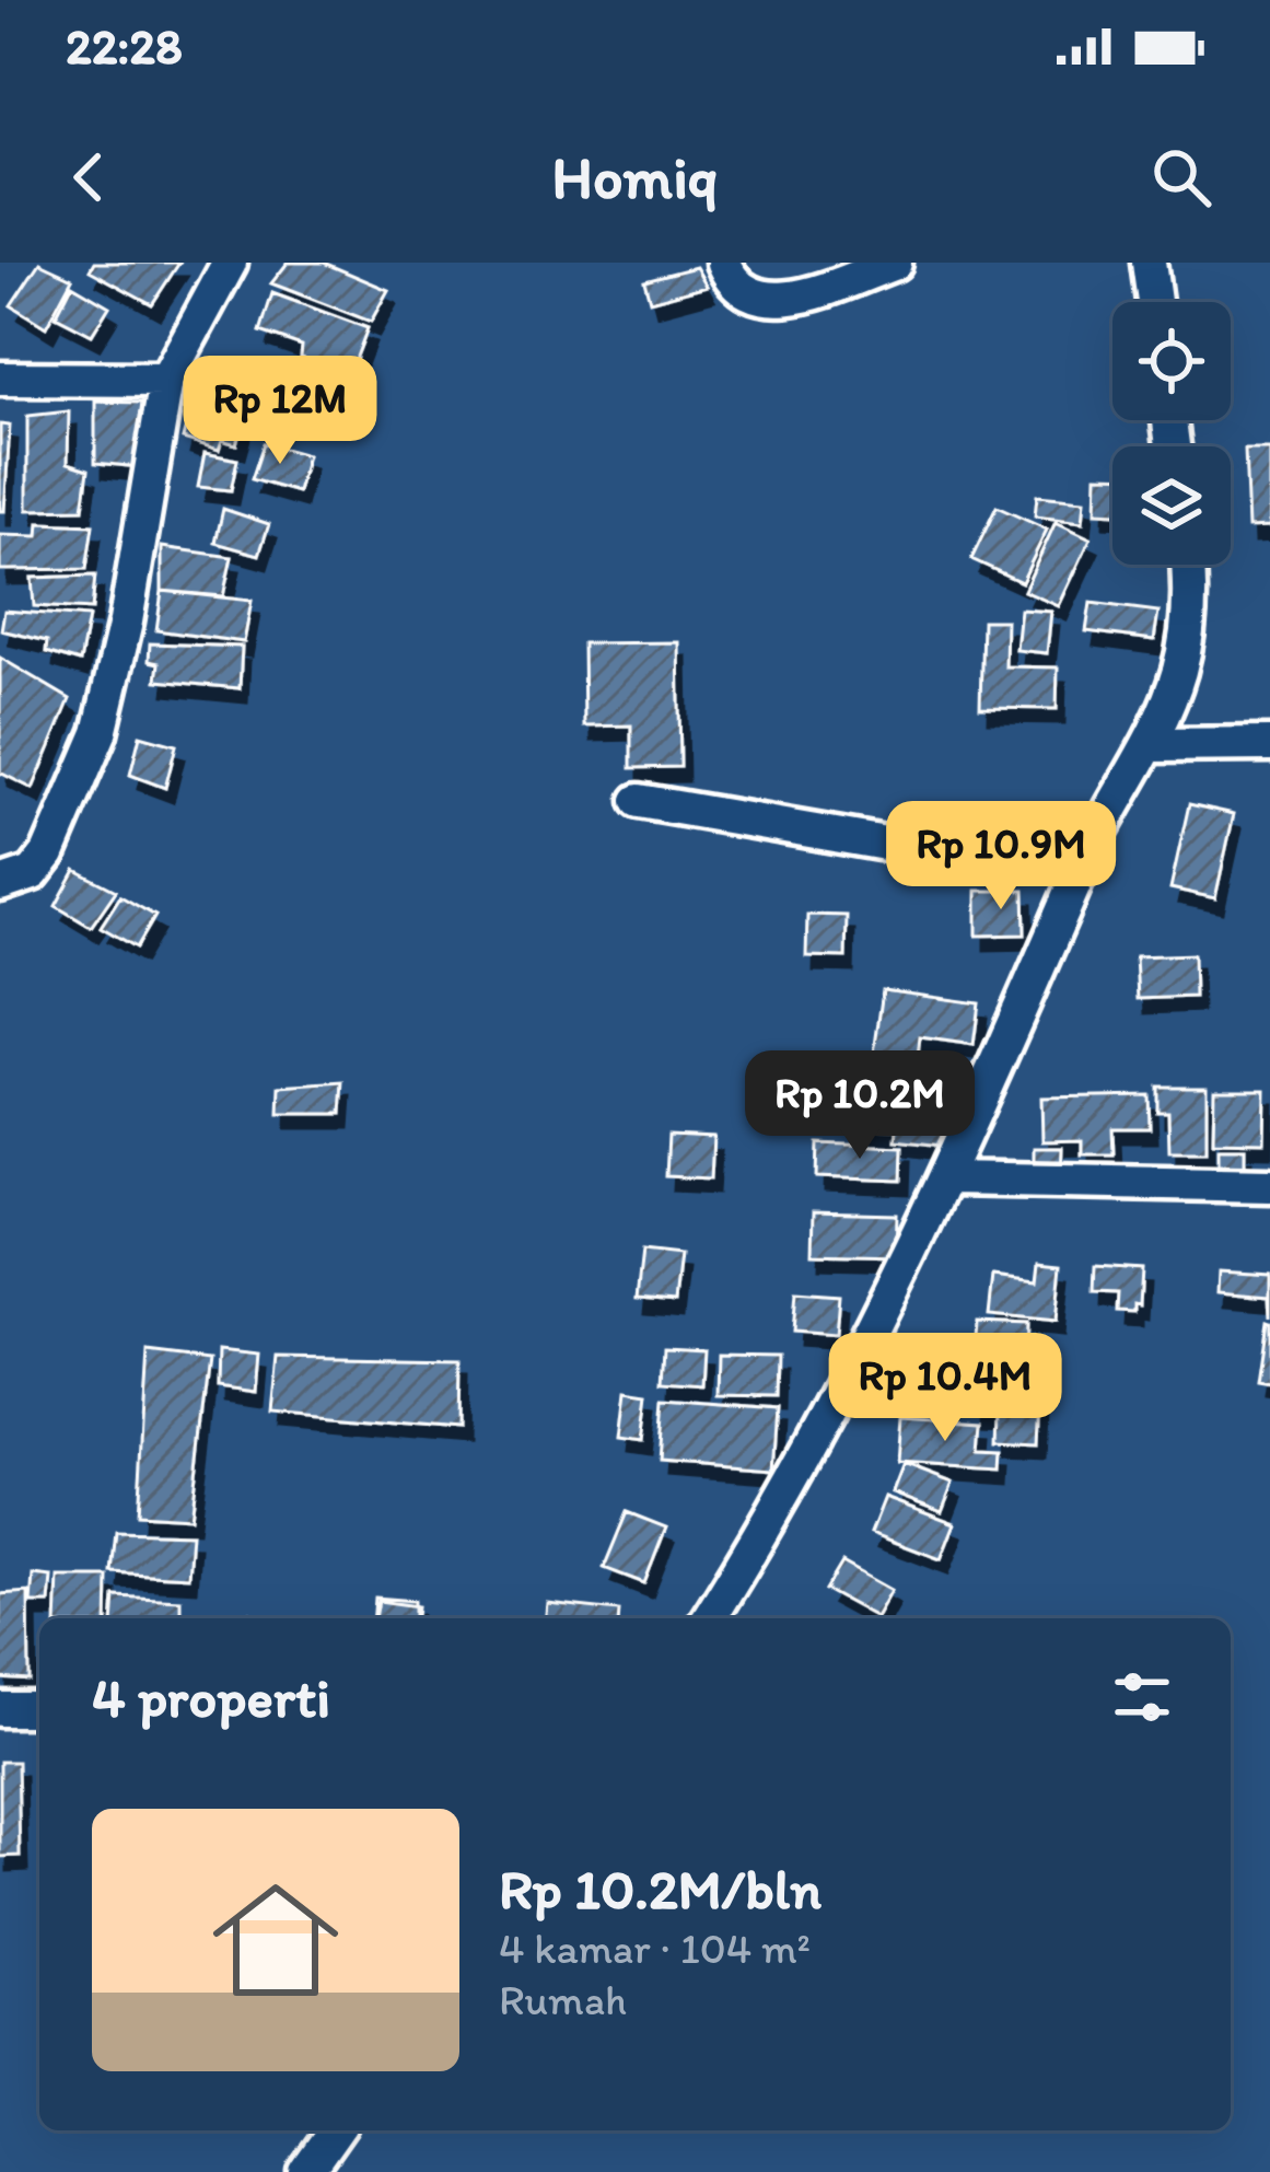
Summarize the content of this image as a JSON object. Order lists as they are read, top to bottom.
{
  "page": {
    "status": "22:28",
    "header": "Homiq",
    "price": [
      "Rp 12M",
      "Rp 10.9M",
      "Rp 10.2M",
      "Rp 10.4M"
    ],
    "heading": "4 properti",
    "list": [
      {
        "name": "Rp 10.2M/bln",
        "note": "4 kamar · 104 m² · Rumah"
      }
    ]
  }
}
